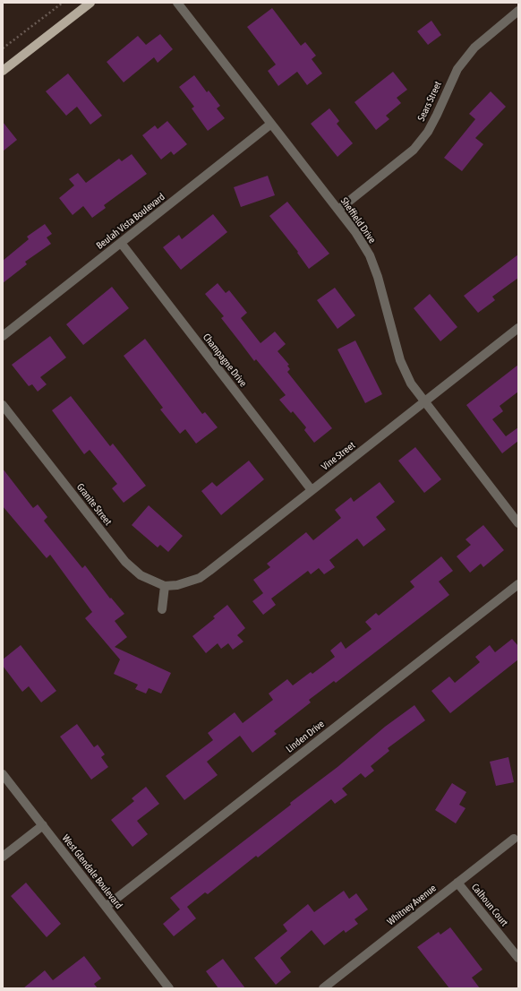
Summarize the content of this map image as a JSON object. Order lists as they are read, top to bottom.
{
  "streets": {
    "street": [
      "Sears Street",
      "Sheffield Drive",
      "Beulah Vista Boulevard",
      "Champagne Drive",
      "Vine Street",
      "Granite Street",
      "Linden Drive",
      "West Glendale Boulevard",
      "Whitney Avenue",
      "Calhoun Court"
    ]
  },
  "crossings": [
    ["Sears Street", "Sheffield Drive"],
    ["Sheffield Drive", "Beulah Vista Boulevard"],
    ["Sheffield Drive", "Vine Street"],
    ["Beulah Vista Boulevard", "Champagne Drive"],
    ["Champagne Drive", "Vine Street"],
    ["Vine Street", "Granite Street"],
    ["Linden Drive", "West Glendale Boulevard"],
    ["Whitney Avenue", "Calhoun Court"]
  ]
}
